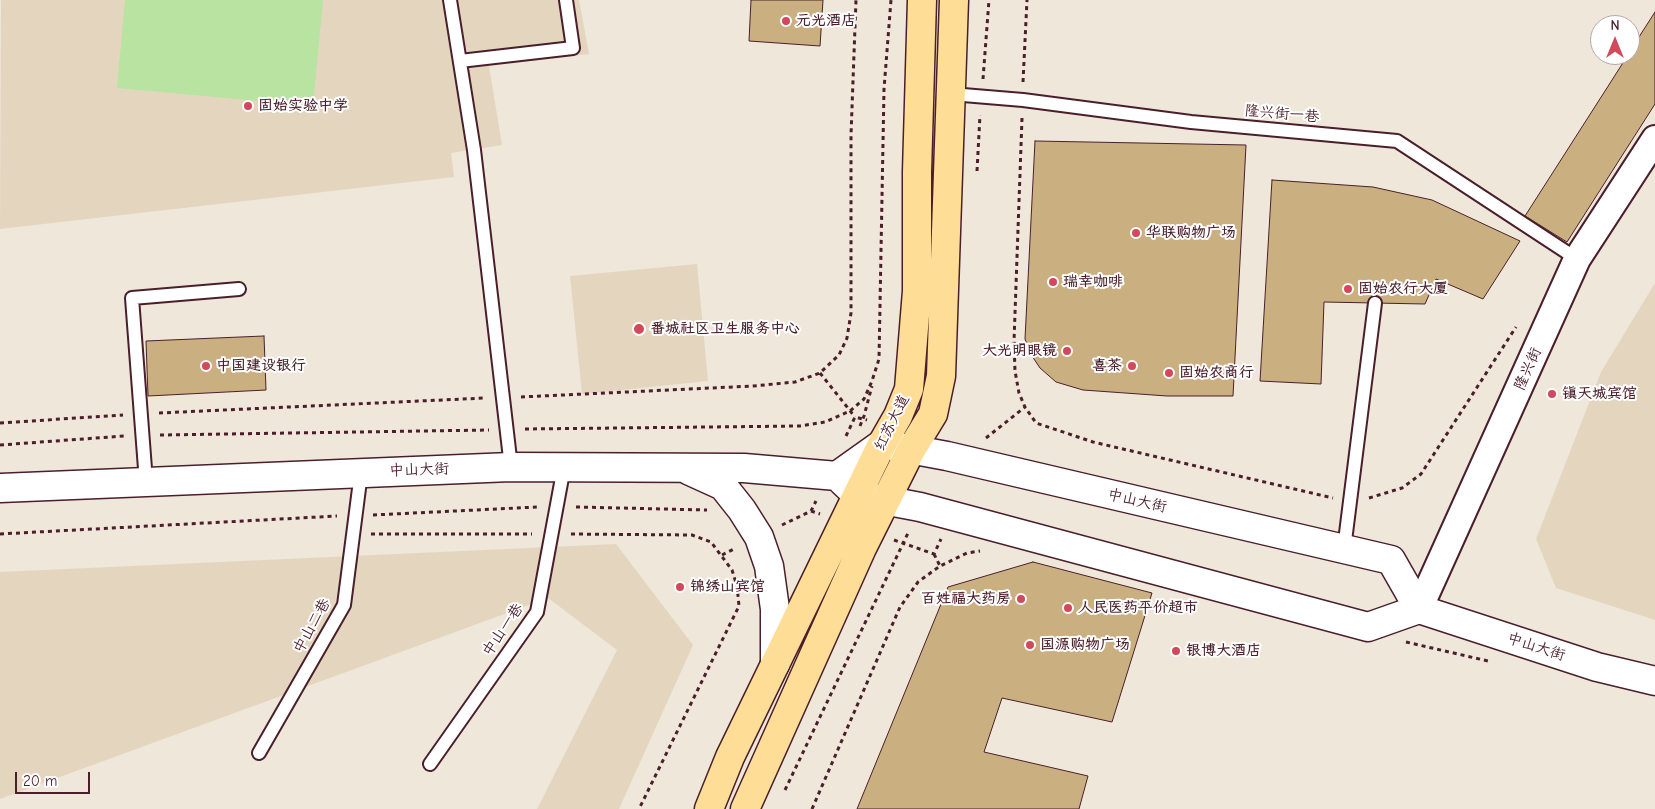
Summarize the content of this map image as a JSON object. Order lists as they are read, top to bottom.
{
  "streets": {
    "main road": ["红苏大道", "中山大街"],
    "street": ["隆兴街"],
    "lane": ["隆兴街一巷", "中山二巷", "中山一巷"]
  },
  "crossings": [
    ["隆兴街一巷", "隆兴街"],
    ["隆兴街一巷", "红苏大道"],
    ["隆兴街", "中山大街"],
    ["红苏大道", "中山大街"],
    ["中山大街", "中山二巷"],
    ["中山大街", "中山一巷"]
  ],
  "places": [
    "元光酒店",
    "固始实验中学",
    "华联购物广场",
    "瑞幸咖啡",
    "固始农行大厦",
    "番城社区卫生服务中心",
    "大光明眼镜",
    "中国建设银行",
    "喜茶",
    "固始农商行",
    "镇天城宾馆",
    "锦绣山宾馆",
    "百姓福大药房",
    "人民医药平价超市",
    "国源购物广场",
    "银博大酒店"
  ],
  "scale_bar": "20 m",
  "north": "top"
}
